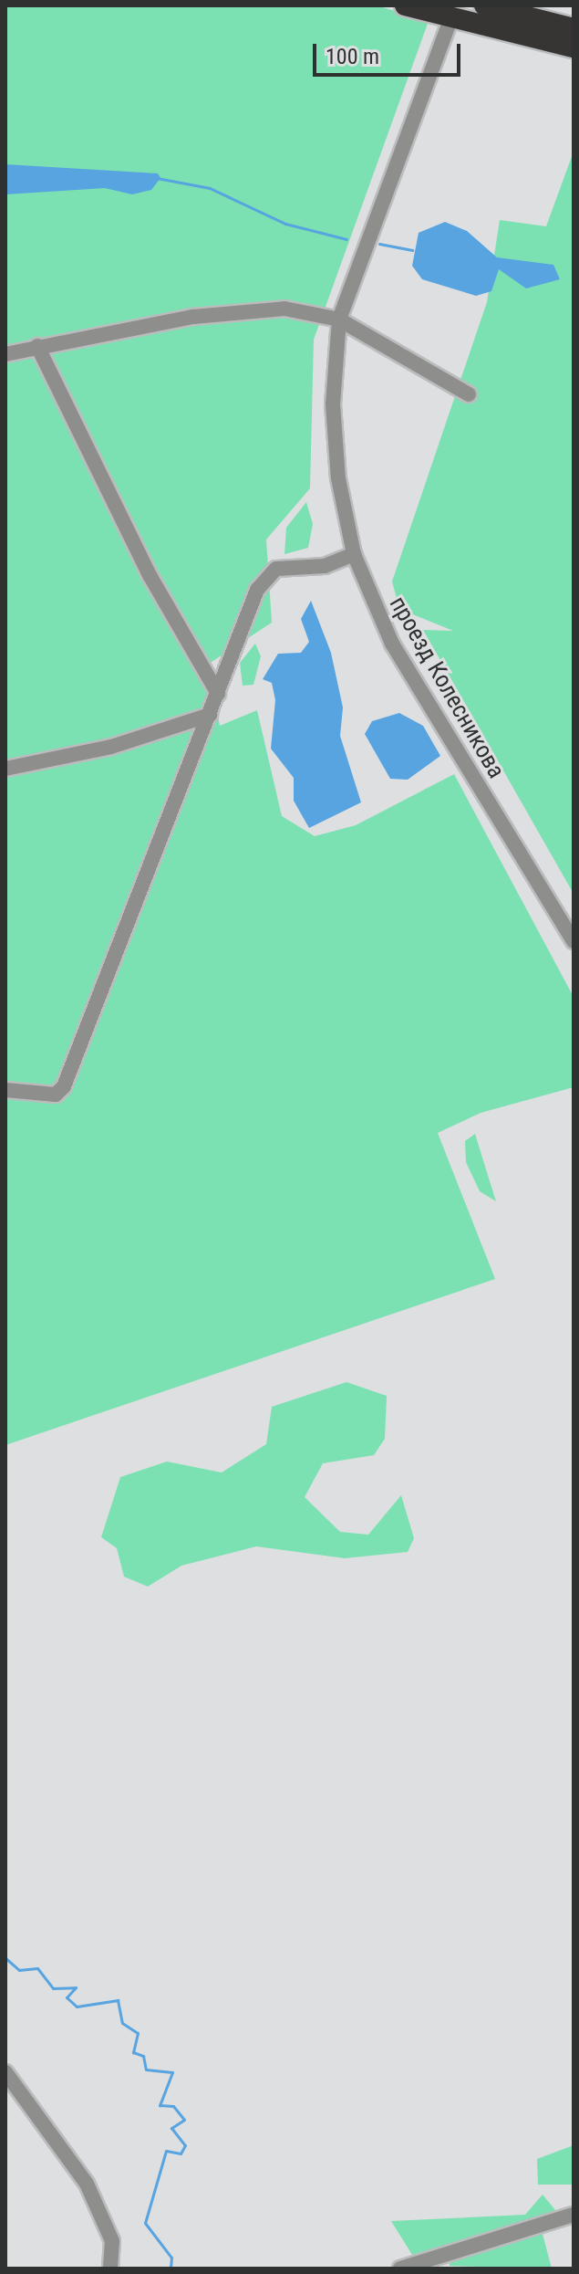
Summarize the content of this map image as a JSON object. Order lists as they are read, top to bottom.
{
  "streets": {
    "street": ["проезд Колесникова"]
  },
  "scale_bar": "100 m"
}
